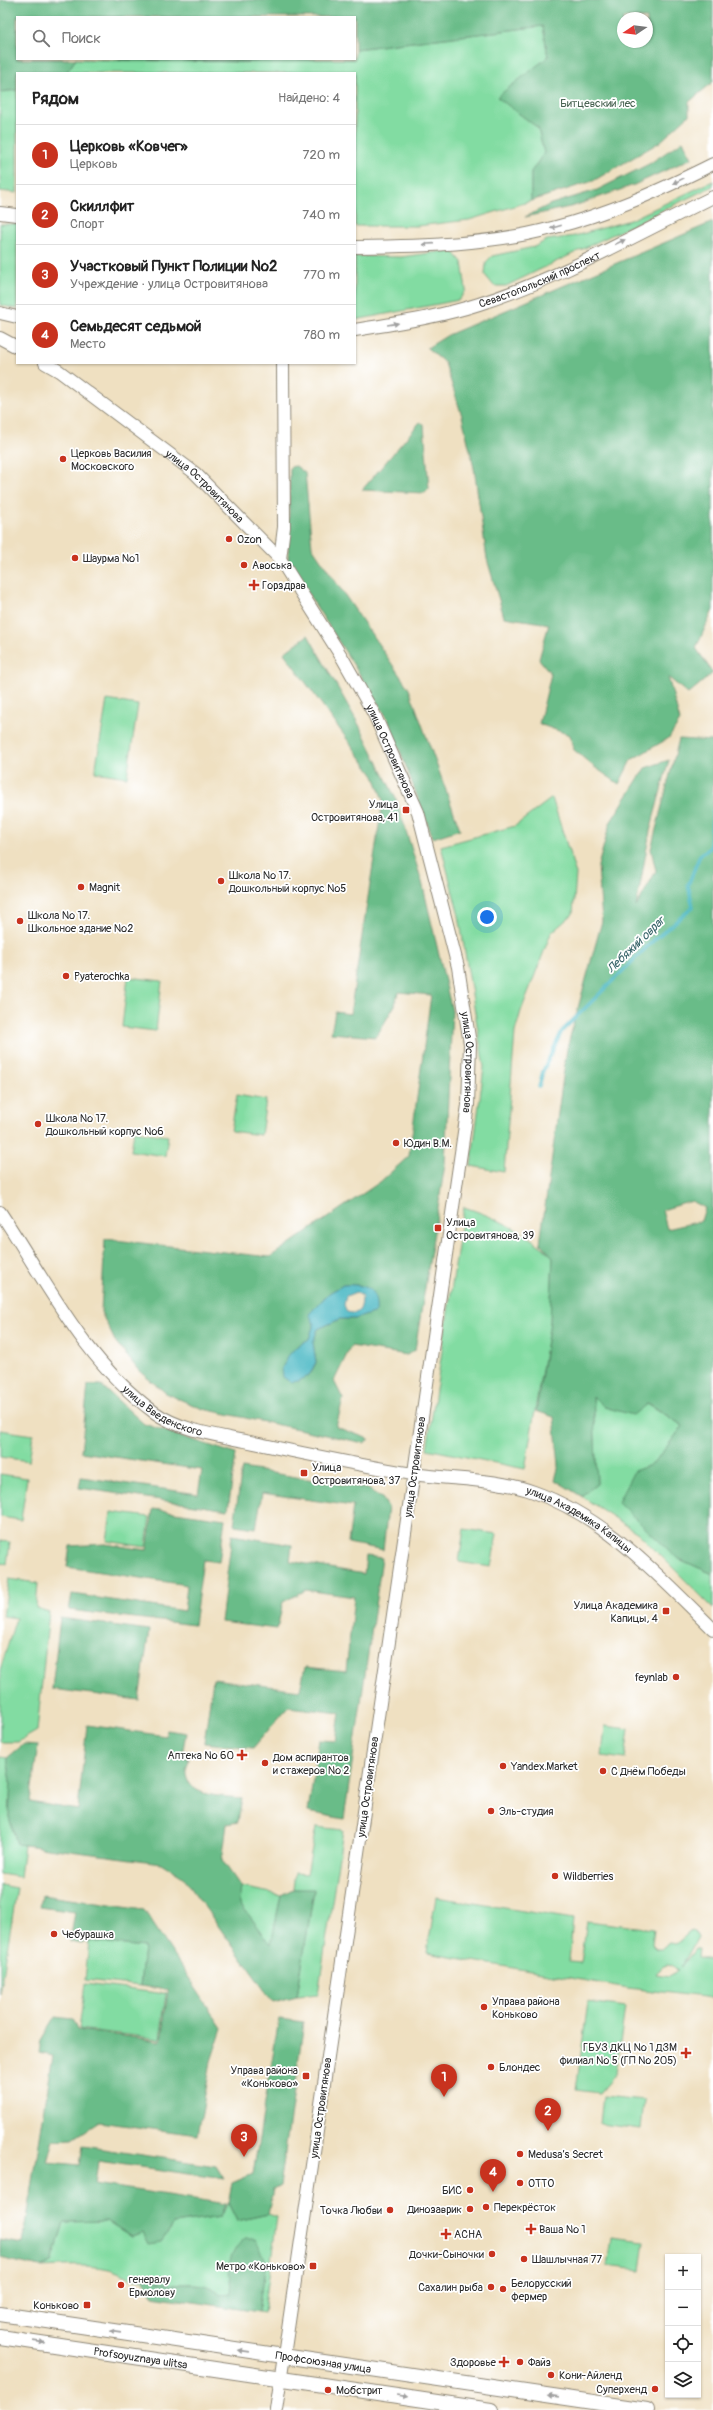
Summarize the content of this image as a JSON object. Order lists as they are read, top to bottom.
{
  "streets": {
    "main road": [
      "Севастопольский проспект",
      "улица Островитянова",
      "улица Введенского",
      "улица Академика Капицы",
      "Profsoyuznaya ulitsa",
      "Профсоюзная улица"
    ]
  },
  "crossings": [
    ["улица Островитянова", "улица Введенского"],
    ["улица Островитянова", "улица Академика Капицы"],
    ["улица Островитянова", "Profsoyuznaya ulitsa"],
    ["улица Островитянова", "Профсоюзная улица"],
    ["улица Введенского", "улица Академика Капицы"],
    ["Profsoyuznaya ulitsa", "Профсоюзная улица"]
  ],
  "one_way": ["Profsoyuznaya ulitsa"],
  "water": ["Лебяжий овраг"],
  "parks": ["Битцевский лес"],
  "places": {
    "other": [
      "Церковь Василия Московского",
      "Ozon",
      "Шаурма №1",
      "Авоська",
      "Школа № 17. Дошкольный корпус №5",
      "Magnit",
      "Школа № 17. Школьное здание №2",
      "Pyaterochka",
      "Школа № 17. Дошкольный корпус №6",
      "Юдин В.М.",
      "feynlab",
      "Дом аспирантов и стажеров № 2",
      "Yandex.Market",
      "С Днём Победы",
      "Эль-студия",
      "Wildberries",
      "Чебурашка",
      "Управа района Коньково",
      "Блондес",
      "Medusa’s Secret",
      "ОТТО",
      "БИС",
      "Перекрёсток",
      "Динозаврик",
      "Точка Любви",
      "Дочки-Сыночки",
      "Шашлычная 77",
      "генералу Ермолову",
      "Сахалин рыба",
      "Белорусский фермер",
      "Файз",
      "Кони-Айленд",
      "Суперхенд",
      "Мобстрит"
    ],
    "health": [
      "Горздрав",
      "Аптека № 60",
      "ГБУЗ ДКЦ № 1 ДЗМ филиал № 5 (ГП № 205)",
      "Ваша № 1",
      "АСНА",
      "Здоровье"
    ],
    "transit": [
      "Улица Островитянова, 41",
      "Улица Островитянова, 39",
      "Улица Островитянова, 37",
      "Улица Академика Капицы, 4",
      "Управа района «Коньково»",
      "Метро «Коньково»",
      "Коньково"
    ]
  },
  "north": "left",
  "page": {
    "search": "Поиск",
    "heading": ["Рядом", "Найдено: 4"],
    "list": [
      {
        "mark": "1",
        "name": "Церковь «Ковчег»",
        "note": "Церковь",
        "value": "720 m"
      },
      {
        "mark": "2",
        "name": "Скиллфит",
        "note": "Спорт",
        "value": "740 m"
      },
      {
        "mark": "3",
        "name": "Участковый Пункт Полиции №2",
        "note": "Учреждение · улица Островитянова",
        "value": "770 m"
      },
      {
        "mark": "4",
        "name": "Семьдесят седьмой",
        "note": "Место",
        "value": "780 m"
      }
    ],
    "pins": [
      "1",
      "2",
      "3",
      "4"
    ],
    "map_buttons": ["+", "−"]
  }
}
